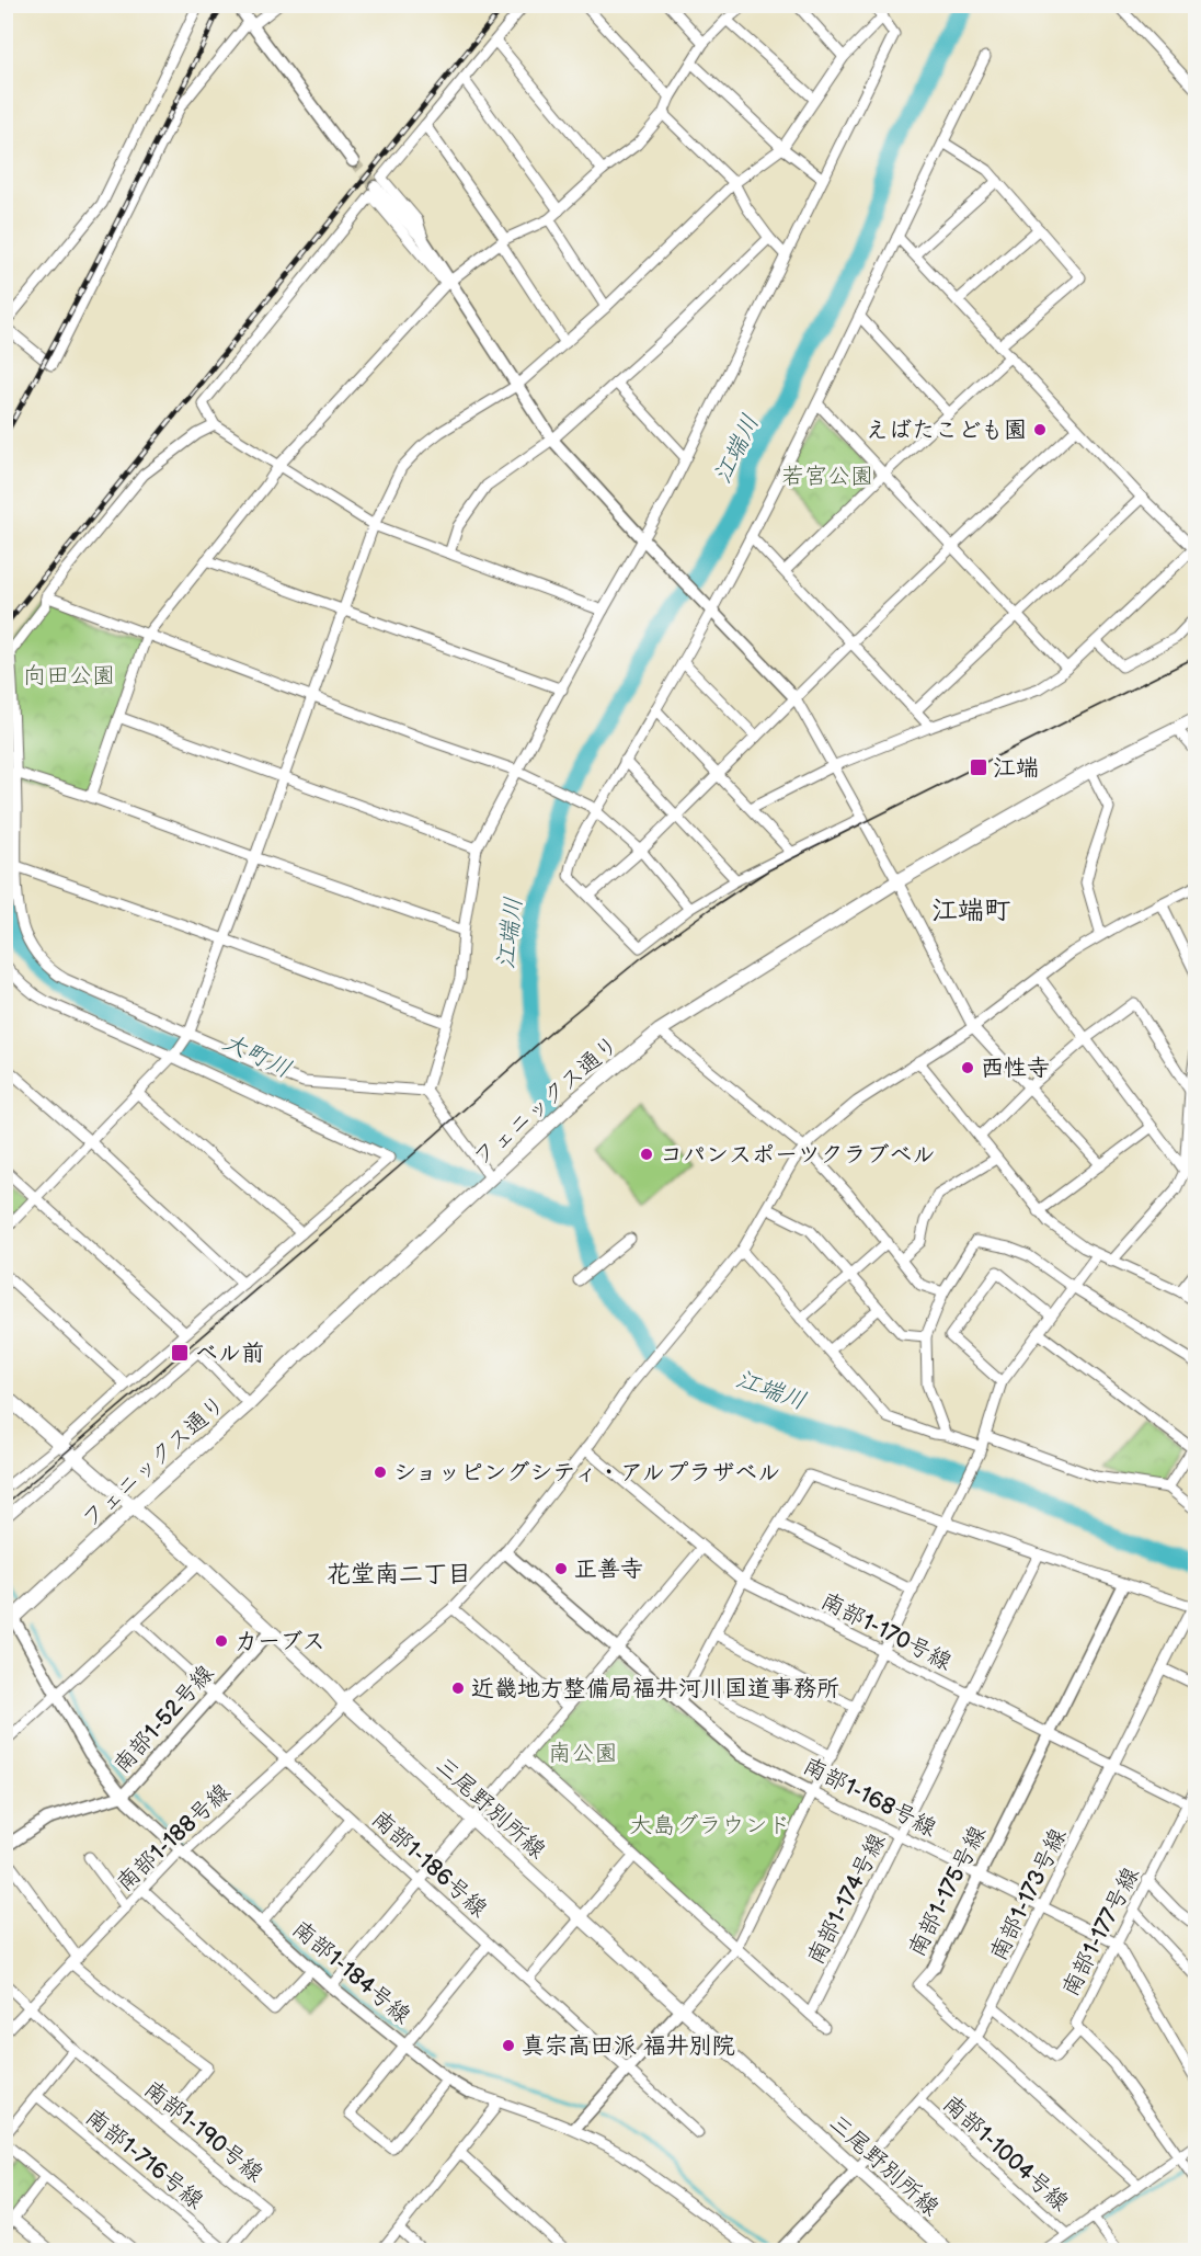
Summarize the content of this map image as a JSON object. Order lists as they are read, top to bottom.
{
  "streets": {
    "main road": ["フェニックス通り", "三尾野別所線"],
    "street": [
      "南部1-170号線",
      "南部1-52号線",
      "南部1-168号線",
      "南部1-188号線",
      "南部1-186号線",
      "南部1-175号線",
      "南部1-173号線",
      "南部1-174号線",
      "南部1-177号線",
      "南部1-184号線",
      "南部1-190号線",
      "南部1-1004号線",
      "南部1-716号線"
    ]
  },
  "crossings": [
    ["フェニックス通り", "三尾野別所線"],
    ["フェニックス通り", "南部1-184号線"],
    ["南部1-170号線", "南部1-188号線"],
    ["南部1-170号線", "南部1-175号線"],
    ["南部1-170号線", "南部1-173号線"],
    ["南部1-170号線", "南部1-174号線"],
    ["南部1-170号線", "南部1-177号線"],
    ["南部1-52号線", "三尾野別所線"],
    ["南部1-52号線", "南部1-186号線"],
    ["南部1-52号線", "南部1-184号線"],
    ["南部1-168号線", "南部1-188号線"],
    ["南部1-168号線", "南部1-175号線"],
    ["南部1-168号線", "南部1-173号線"],
    ["南部1-168号線", "南部1-174号線"],
    ["南部1-168号線", "南部1-177号線"],
    ["三尾野別所線", "南部1-188号線"],
    ["三尾野別所線", "南部1-173号線"],
    ["南部1-188号線", "南部1-186号線"],
    ["南部1-188号線", "南部1-184号線"],
    ["南部1-188号線", "南部1-190号線"],
    ["南部1-175号線", "南部1-173号線"],
    ["南部1-173号線", "南部1-1004号線"],
    ["南部1-190号線", "南部1-716号線"]
  ],
  "districts": ["江端町", "花堂南二丁目"],
  "water": ["江端川", "大町川"],
  "parks": [
    "若宮公園",
    "向田公園",
    "南公園",
    "大島グラウンド"
  ],
  "places": {
    "other": [
      "えばたこども園",
      "西性寺",
      "コパンスポーツクラブベル",
      "ショッピングシティ・アルプラザベル",
      "正善寺",
      "カーブス",
      "近畿地方整備局福井河川国道事務所",
      "真宗高田派 福井別院"
    ],
    "transit": ["江端", "ベル前"]
  }
}
